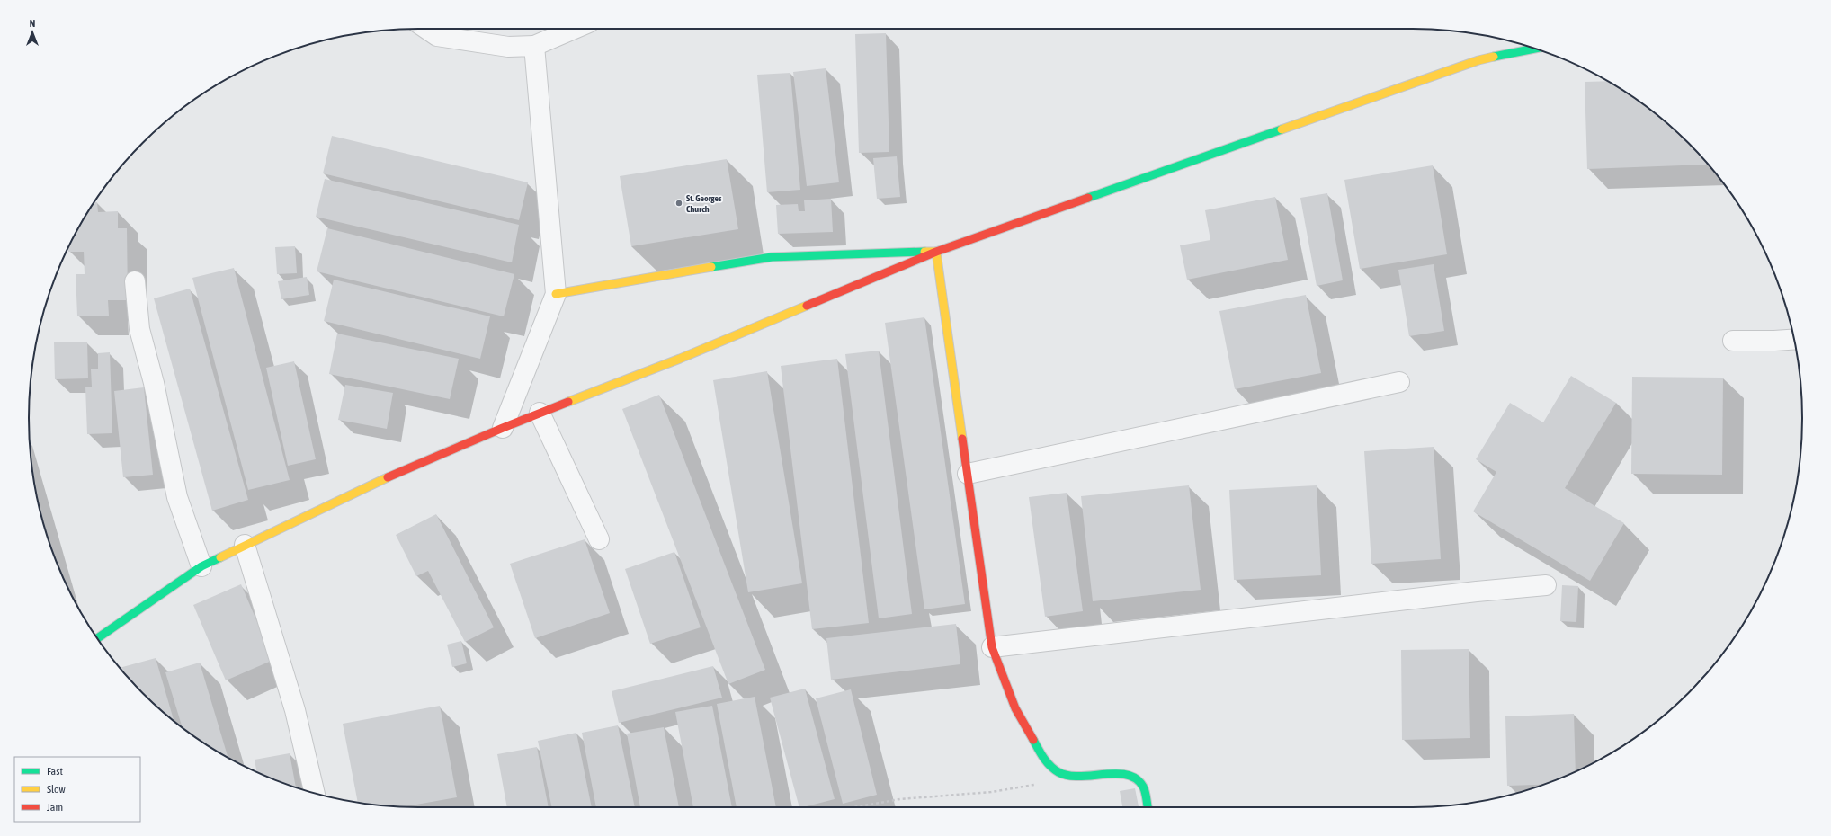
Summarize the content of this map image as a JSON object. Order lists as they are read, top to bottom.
{
  "places": ["St. Georges Church"],
  "legend": ["Fast", "Slow", "Jam"],
  "north": "top"
}
